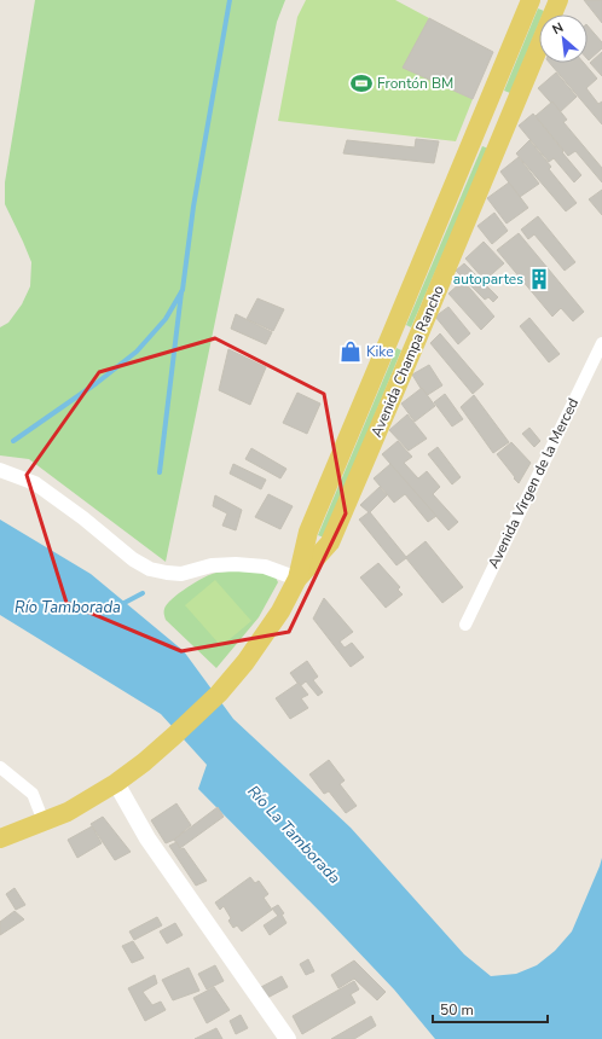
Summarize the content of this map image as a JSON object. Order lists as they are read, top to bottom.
{
  "streets": {
    "main road": ["Avenida Champa Rancho"],
    "street": ["Avenida Virgen de la Merced"]
  },
  "water": ["Río Tamborada", "Río La Tamborada"],
  "places": {
    "sports": ["Frontón BM"],
    "building": ["autopartes"],
    "shop": ["Kike"]
  },
  "scale_bar": "50 m",
  "north": "top left"
}
